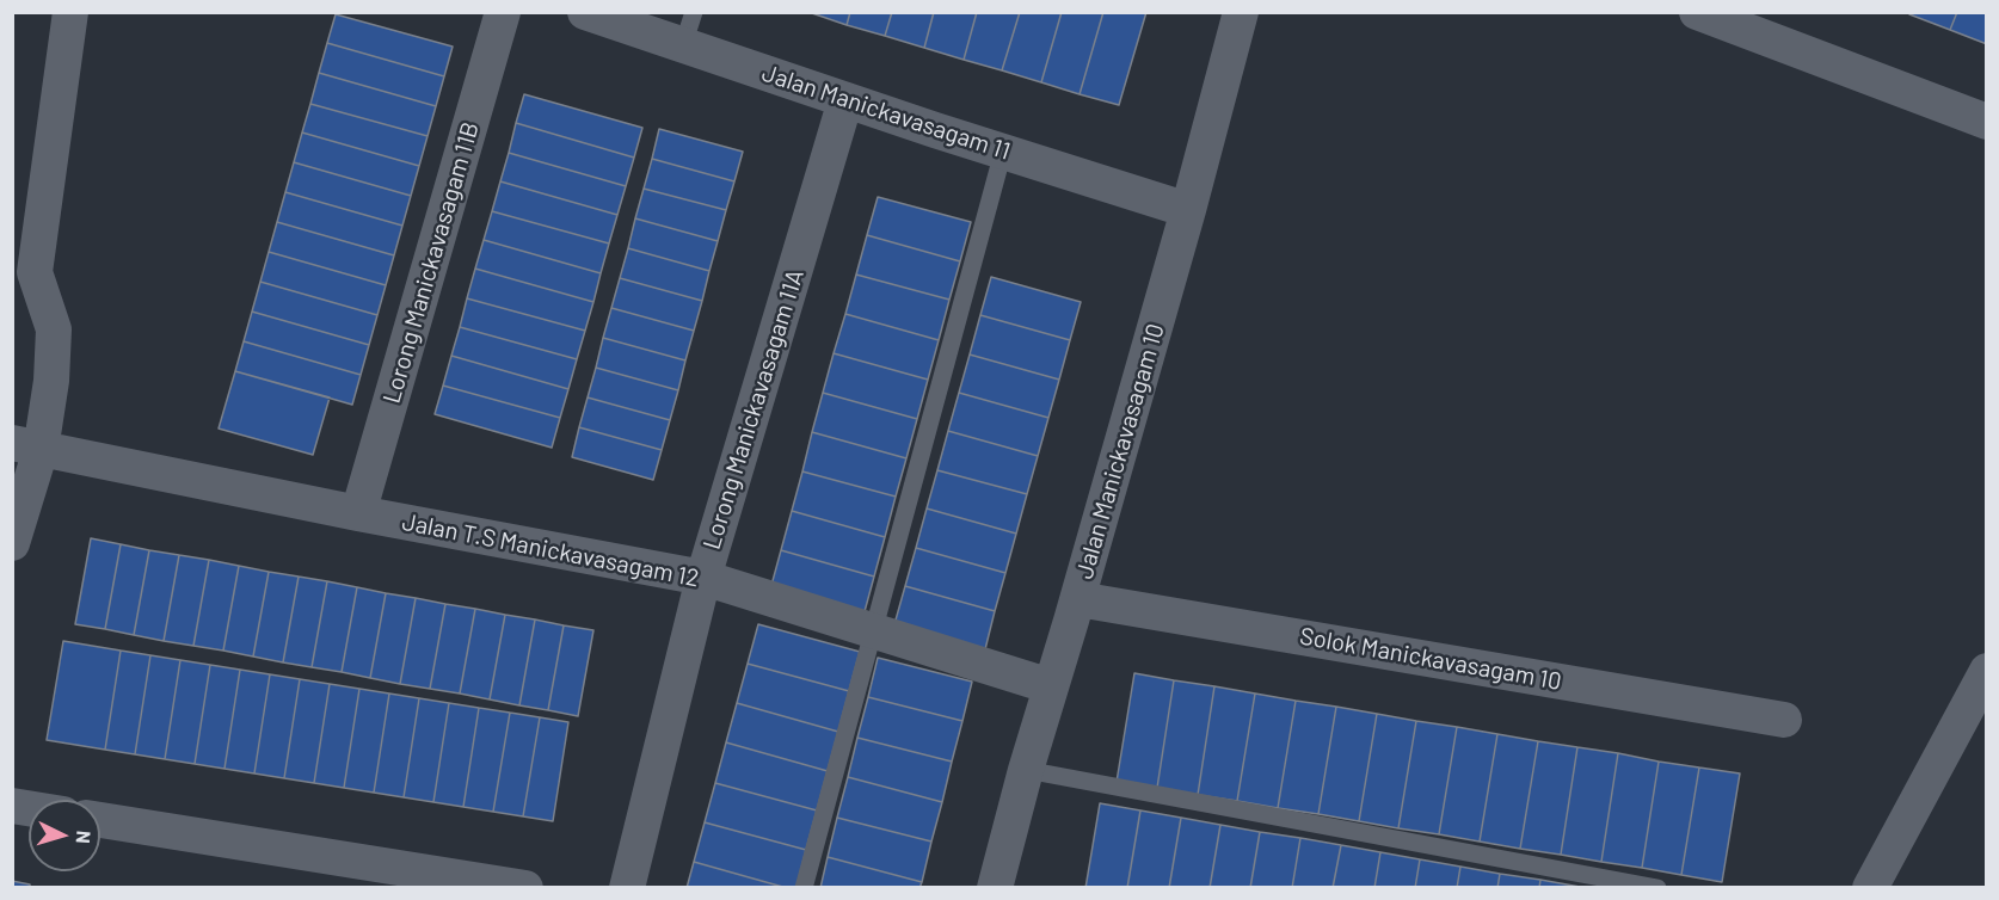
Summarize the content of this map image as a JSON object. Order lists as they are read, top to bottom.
{
  "streets": {
    "street": [
      "Jalan Manickavasagam 11",
      "Lorong Manickavasagam 11B",
      "Lorong Manickavasagam 11A",
      "Jalan Manickavasagam 10",
      "Jalan T.S Manickavasagam 12",
      "Solok Manickavasagam 10"
    ]
  },
  "crossings": [
    ["Jalan Manickavasagam 11", "Lorong Manickavasagam 11A"],
    ["Jalan Manickavasagam 11", "Jalan Manickavasagam 10"],
    ["Lorong Manickavasagam 11B", "Jalan T.S Manickavasagam 12"],
    ["Lorong Manickavasagam 11A", "Jalan T.S Manickavasagam 12"],
    ["Jalan Manickavasagam 10", "Jalan T.S Manickavasagam 12"],
    ["Jalan Manickavasagam 10", "Solok Manickavasagam 10"]
  ],
  "north": "right"
}
